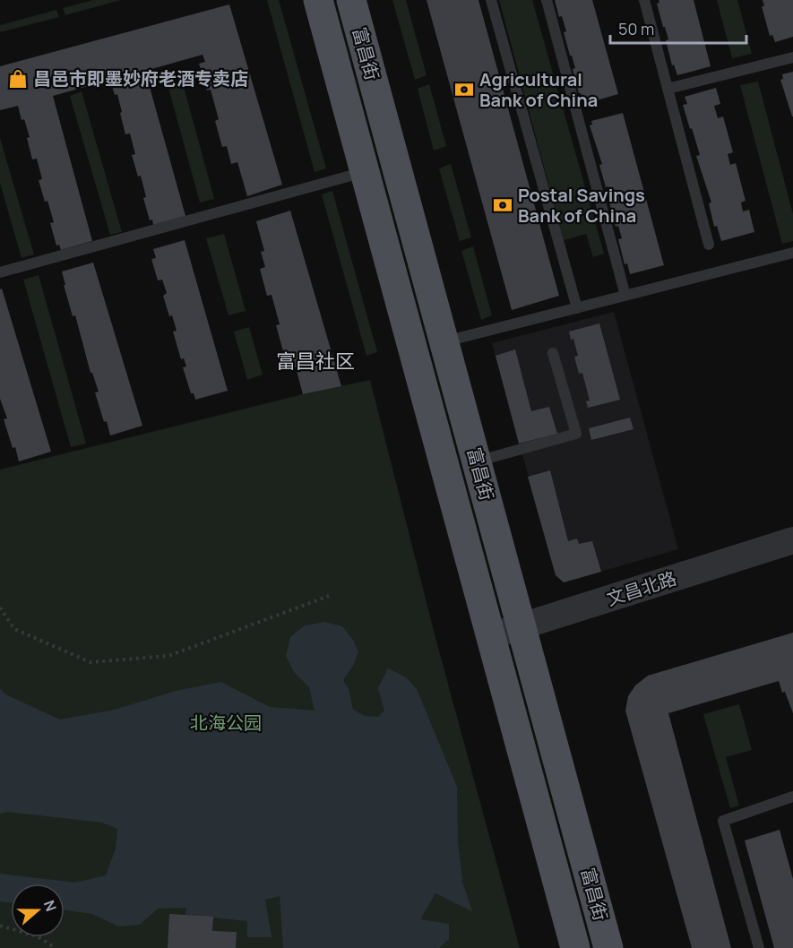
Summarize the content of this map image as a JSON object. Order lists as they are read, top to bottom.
{
  "streets": {
    "main road": ["富昌街"],
    "street": ["文昌北路"]
  },
  "crossings": [
    ["富昌街", "文昌北路"]
  ],
  "districts": ["富昌社区"],
  "parks": ["北海公园"],
  "places": {
    "shop": ["昌邑市即墨妙府老酒专卖店"],
    "bank": ["Agricultural Bank of China", "Postal Savings Bank of China"]
  },
  "scale_bar": "50 m",
  "north": "right"
}
